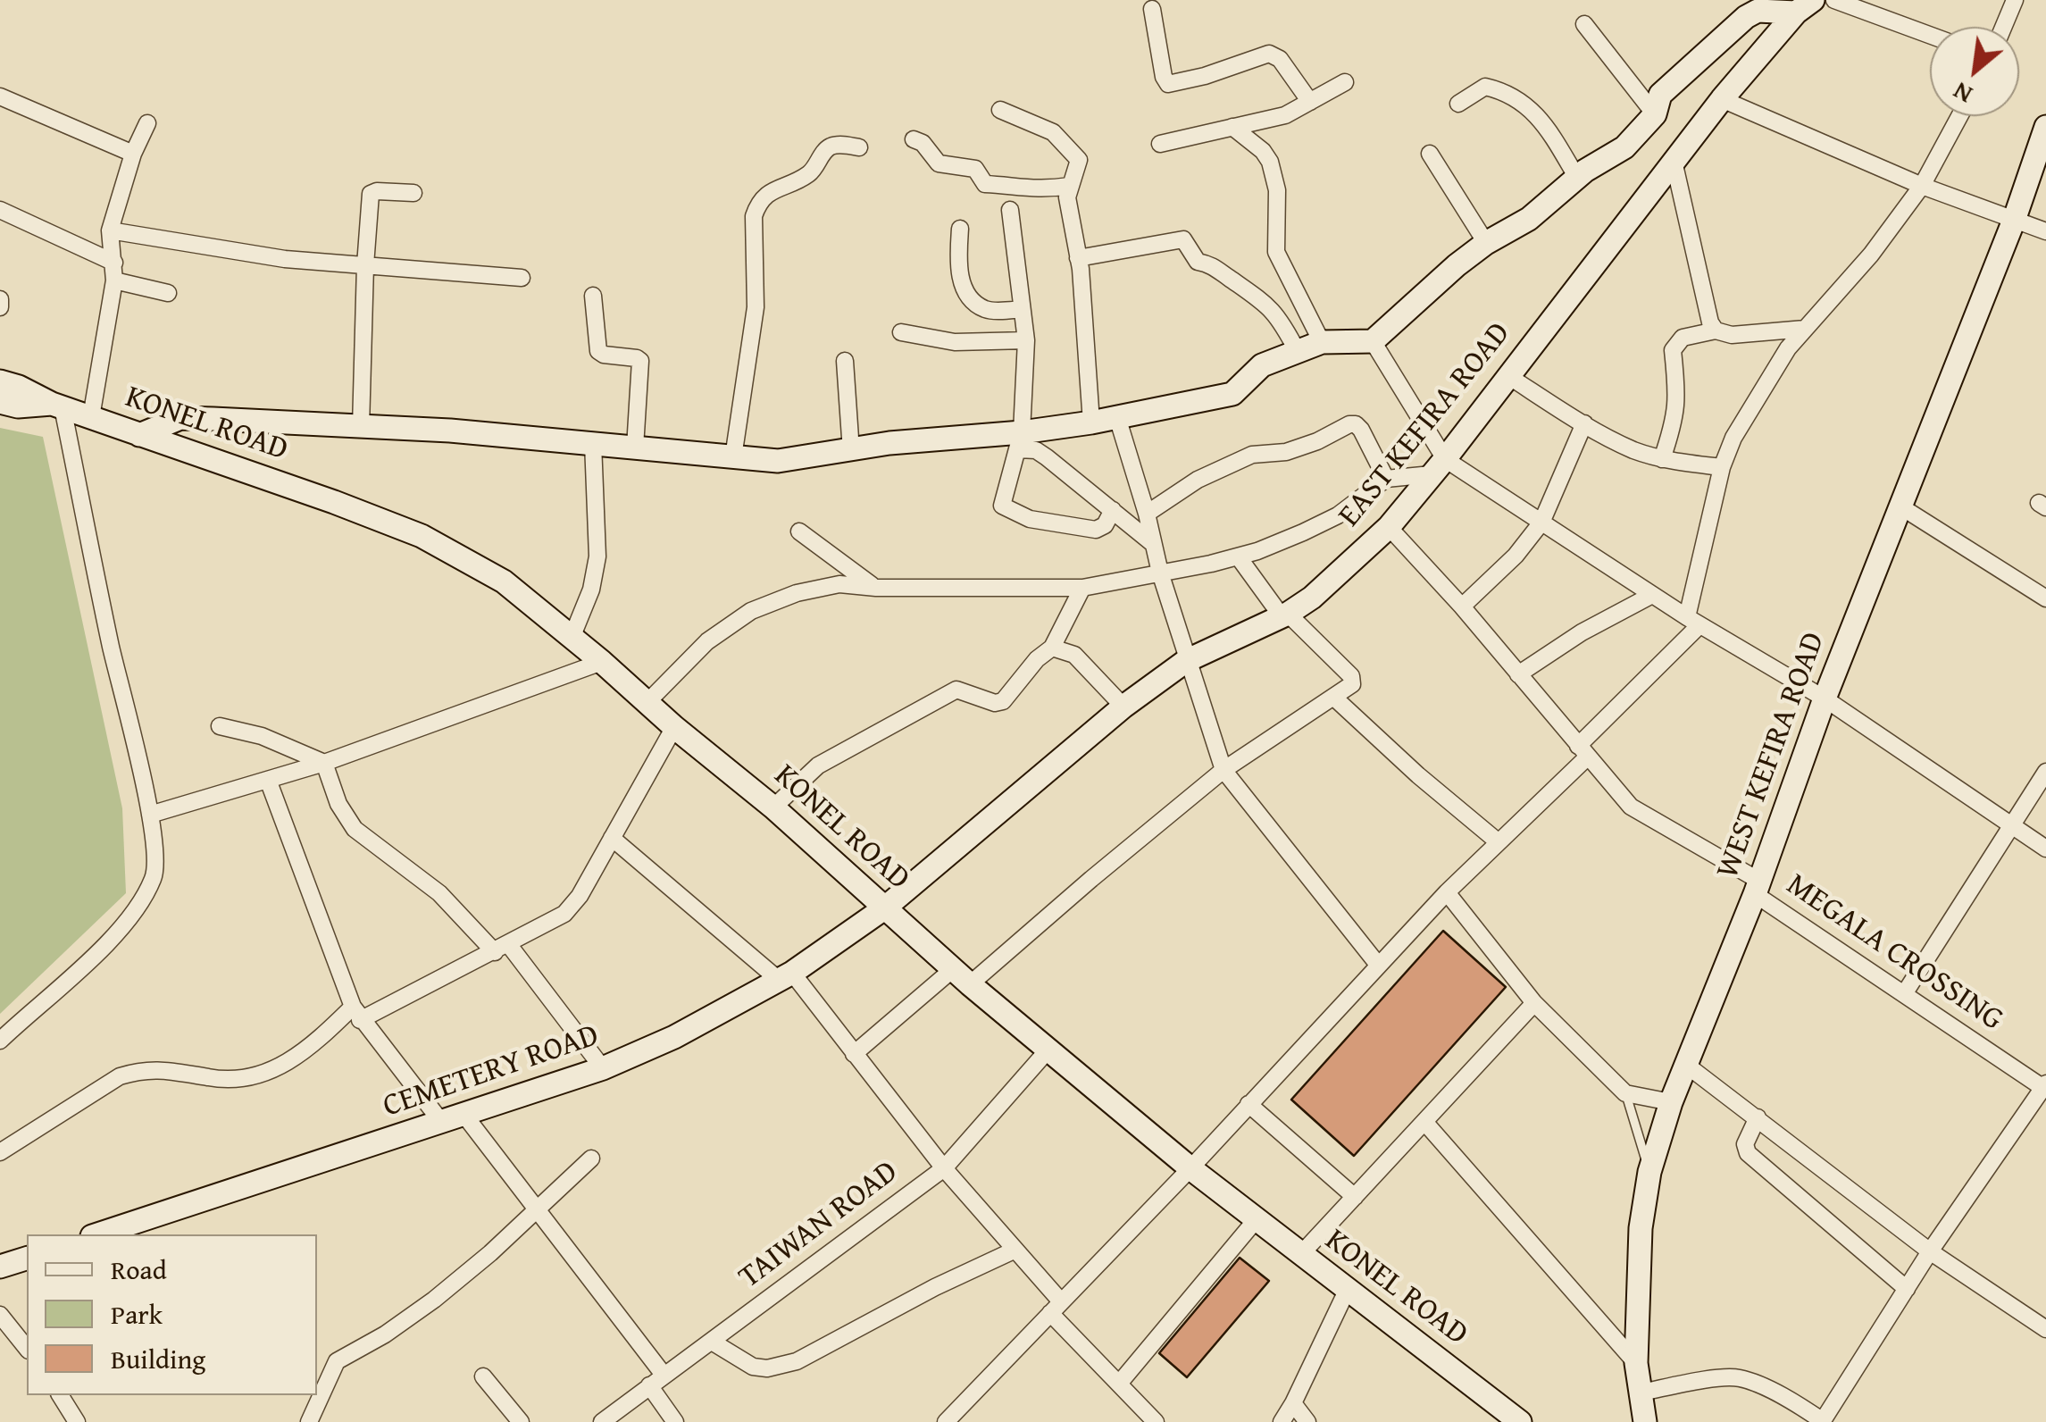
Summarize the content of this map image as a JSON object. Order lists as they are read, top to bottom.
{
  "streets": {
    "main road": [
      "KONEL ROAD",
      "EAST KEFIRA ROAD",
      "WEST KEFIRA ROAD",
      "CEMETERY ROAD"
    ],
    "street": ["MEGALA CROSSING", "TAIWAN ROAD"]
  },
  "crossings": [
    ["KONEL ROAD", "EAST KEFIRA ROAD"],
    ["KONEL ROAD", "CEMETERY ROAD"],
    ["KONEL ROAD", "TAIWAN ROAD"],
    ["EAST KEFIRA ROAD", "MEGALA CROSSING"],
    ["EAST KEFIRA ROAD", "CEMETERY ROAD"],
    ["WEST KEFIRA ROAD", "MEGALA CROSSING"]
  ],
  "legend": ["Road", "Park", "Building"],
  "north": "bottom left"
}
